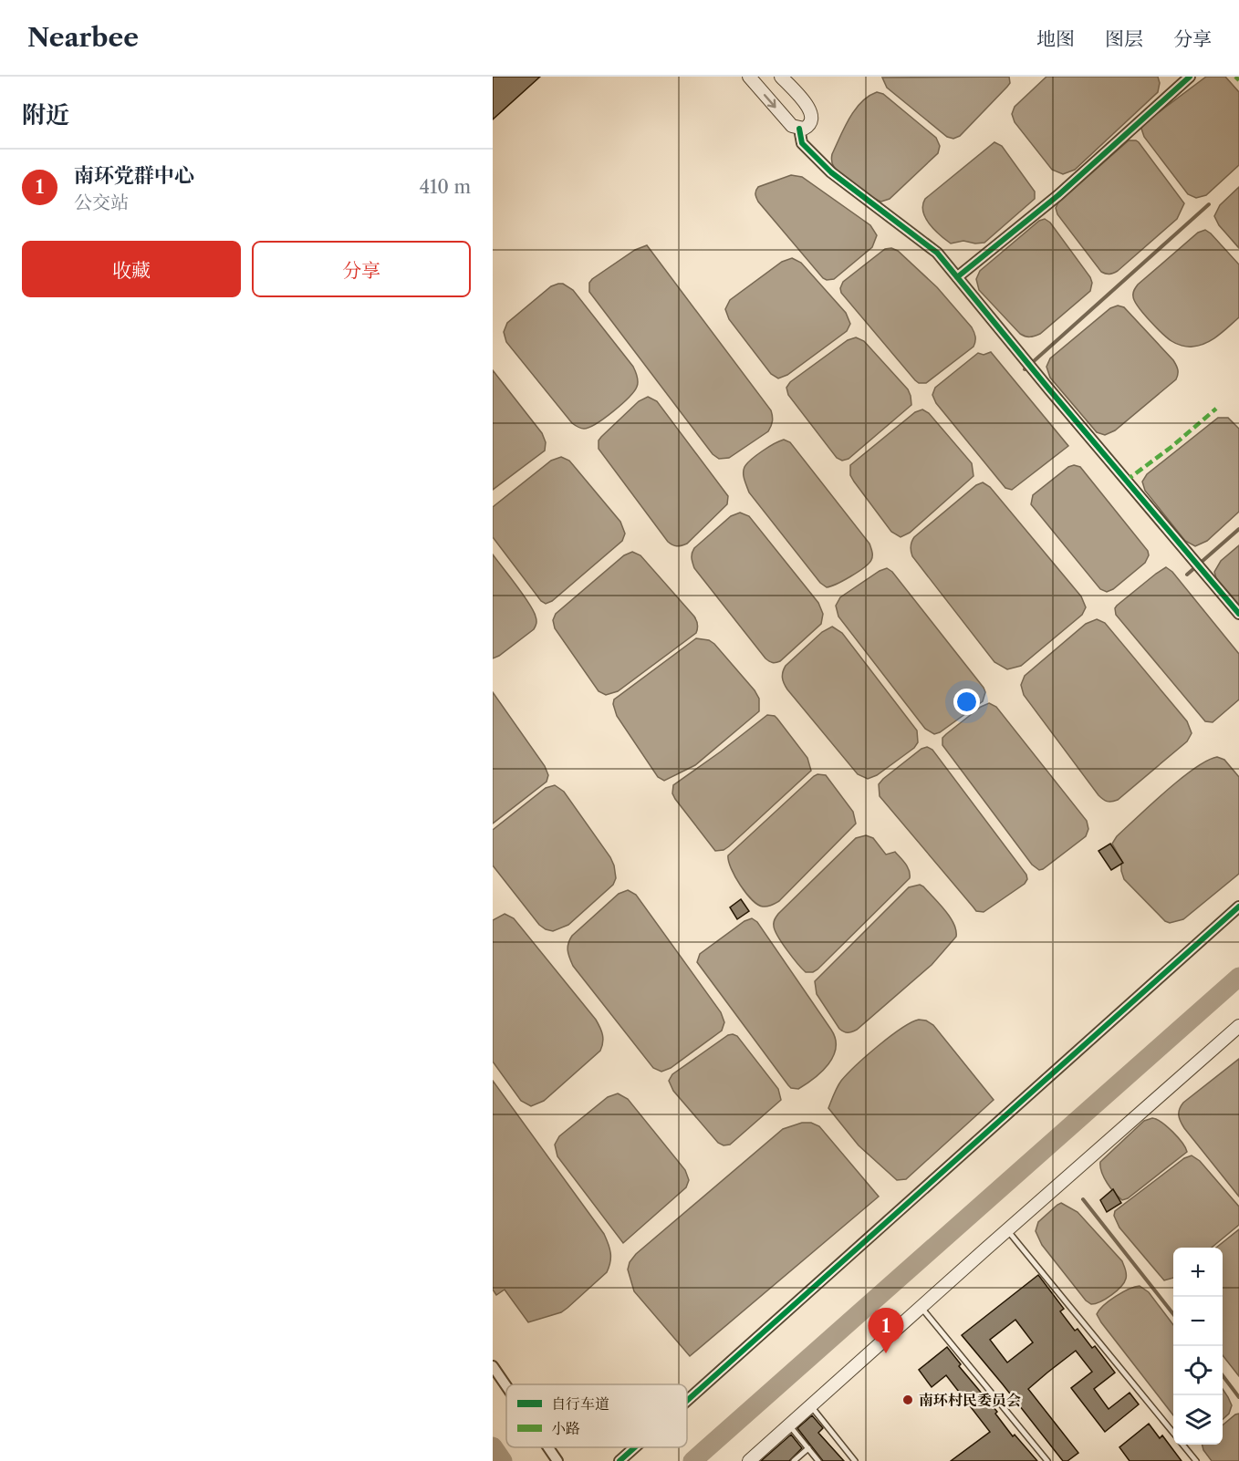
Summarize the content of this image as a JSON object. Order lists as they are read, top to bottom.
{
  "places": ["南环村民委员会"],
  "legend": ["自行车道", "小路"],
  "page": {
    "header": "Nearbee",
    "nav": ["地图", "图层", "分享"],
    "heading": "附近",
    "list": [
      {
        "mark": "1",
        "name": "南环党群中心",
        "note": "公交站",
        "value": "410 m"
      }
    ],
    "buttons": ["收藏", "分享"],
    "map_buttons": ["+", "−"],
    "pins": "1"
  }
}
